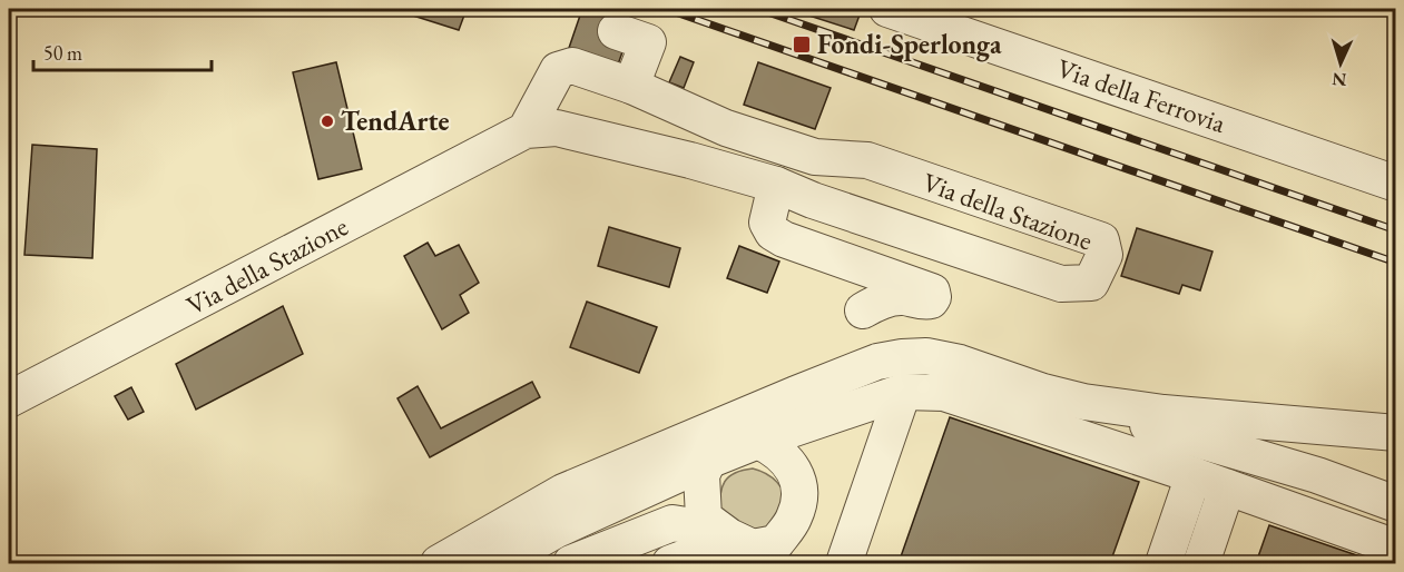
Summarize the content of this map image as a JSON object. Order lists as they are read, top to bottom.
{
  "streets": {
    "street": ["Via della Ferrovia", "Via della Stazione"]
  },
  "places": {
    "transit": ["Fondi-Sperlonga"],
    "other": ["TendArte"]
  },
  "scale_bar": "50 m",
  "north": "bottom"
}
